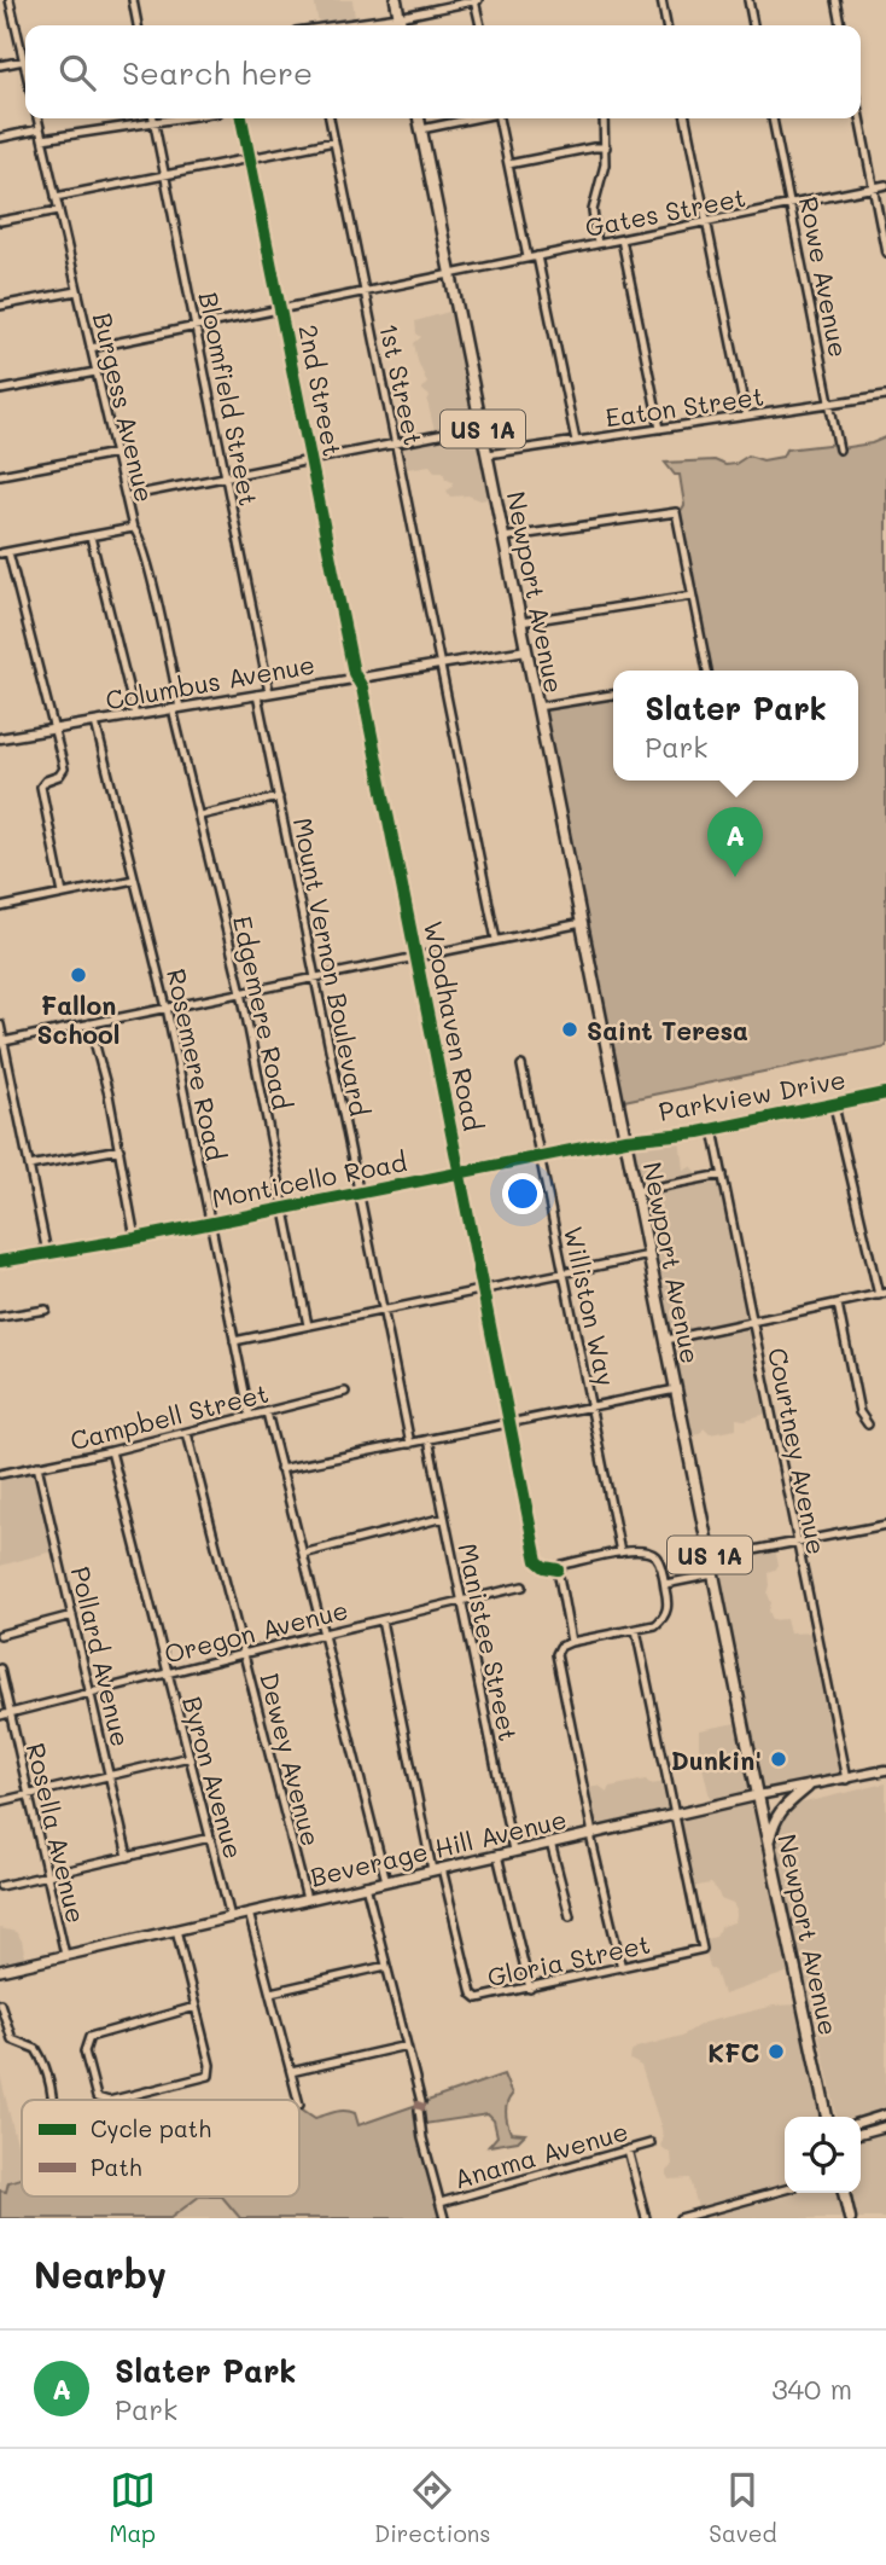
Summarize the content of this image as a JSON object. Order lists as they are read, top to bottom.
{
  "streets": {
    "main road": ["US 1A", "Newport Avenue", "Beverage Hill Avenue"],
    "street": [
      "Gates Street",
      "Rowe Avenue",
      "1st Street",
      "2nd Street",
      "Bloomfield Street",
      "Eaton Street",
      "Burgess Avenue",
      "Columbus Avenue",
      "Mount Vernon Boulevard",
      "Edgemere Road",
      "Woodhaven Road",
      "Rosemere Road",
      "Parkview Drive",
      "Monticello Road",
      "Williston Way",
      "Campbell Street",
      "Courtney Avenue",
      "Oregon Avenue",
      "Manistee Street",
      "Pollard Avenue",
      "Dewey Avenue",
      "Byron Avenue",
      "Rosella Avenue",
      "Gloria Street",
      "Anama Avenue"
    ]
  },
  "crossings": [
    ["Gates Street", "Rowe Avenue"],
    ["Gates Street", "1st Street"],
    ["Gates Street", "2nd Street"],
    ["Gates Street", "Bloomfield Street"],
    ["Gates Street", "Burgess Avenue"],
    ["Gates Street", "Newport Avenue"],
    ["Rowe Avenue", "Eaton Street"],
    ["1st Street", "Columbus Avenue"],
    ["2nd Street", "Columbus Avenue"],
    ["2nd Street", "Woodhaven Road"],
    ["Bloomfield Street", "Columbus Avenue"],
    ["Eaton Street", "Newport Avenue"],
    ["Burgess Avenue", "Columbus Avenue"],
    ["Burgess Avenue", "Edgemere Road"],
    ["Newport Avenue", "Columbus Avenue"],
    ["Newport Avenue", "Parkview Drive"],
    ["Newport Avenue", "Monticello Road"],
    ["Newport Avenue", "Beverage Hill Avenue"],
    ["Columbus Avenue", "Mount Vernon Boulevard"],
    ["Columbus Avenue", "Edgemere Road"],
    ["Columbus Avenue", "Woodhaven Road"],
    ["Columbus Avenue", "Rosemere Road"],
    ["Mount Vernon Boulevard", "Monticello Road"],
    ["Edgemere Road", "Monticello Road"],
    ["Woodhaven Road", "Monticello Road"],
    ["Rosemere Road", "Monticello Road"],
    ["Rosemere Road", "Campbell Street"],
    ["Parkview Drive", "Monticello Road"],
    ["Parkview Drive", "Courtney Avenue"],
    ["Monticello Road", "Williston Way"],
    ["Campbell Street", "Pollard Avenue"],
    ["Campbell Street", "Dewey Avenue"],
    ["Campbell Street", "Byron Avenue"],
    ["Courtney Avenue", "Beverage Hill Avenue"],
    ["Oregon Avenue", "Manistee Street"],
    ["Oregon Avenue", "Pollard Avenue"],
    ["Oregon Avenue", "Dewey Avenue"],
    ["Oregon Avenue", "Byron Avenue"],
    ["Oregon Avenue", "Rosella Avenue"],
    ["Oregon Avenue", "Gloria Street"],
    ["Manistee Street", "Beverage Hill Avenue"],
    ["Dewey Avenue", "Beverage Hill Avenue"],
    ["Byron Avenue", "Beverage Hill Avenue"],
    ["Rosella Avenue", "Beverage Hill Avenue"],
    ["Beverage Hill Avenue", "Gloria Street"]
  ],
  "places": [
    "Fallon School",
    "Saint Teresa",
    "Dunkin'",
    "KFC"
  ],
  "legend": ["Cycle path", "Path"],
  "page": {
    "search": "Search here",
    "popup": ["Slater Park", "Park"],
    "pins": "A",
    "heading": "Nearby",
    "list": [
      {
        "mark": "A",
        "name": "Slater Park",
        "note": "Park",
        "value": "340 m"
      }
    ],
    "nav": ["Map", "Directions", "Saved"]
  }
}
